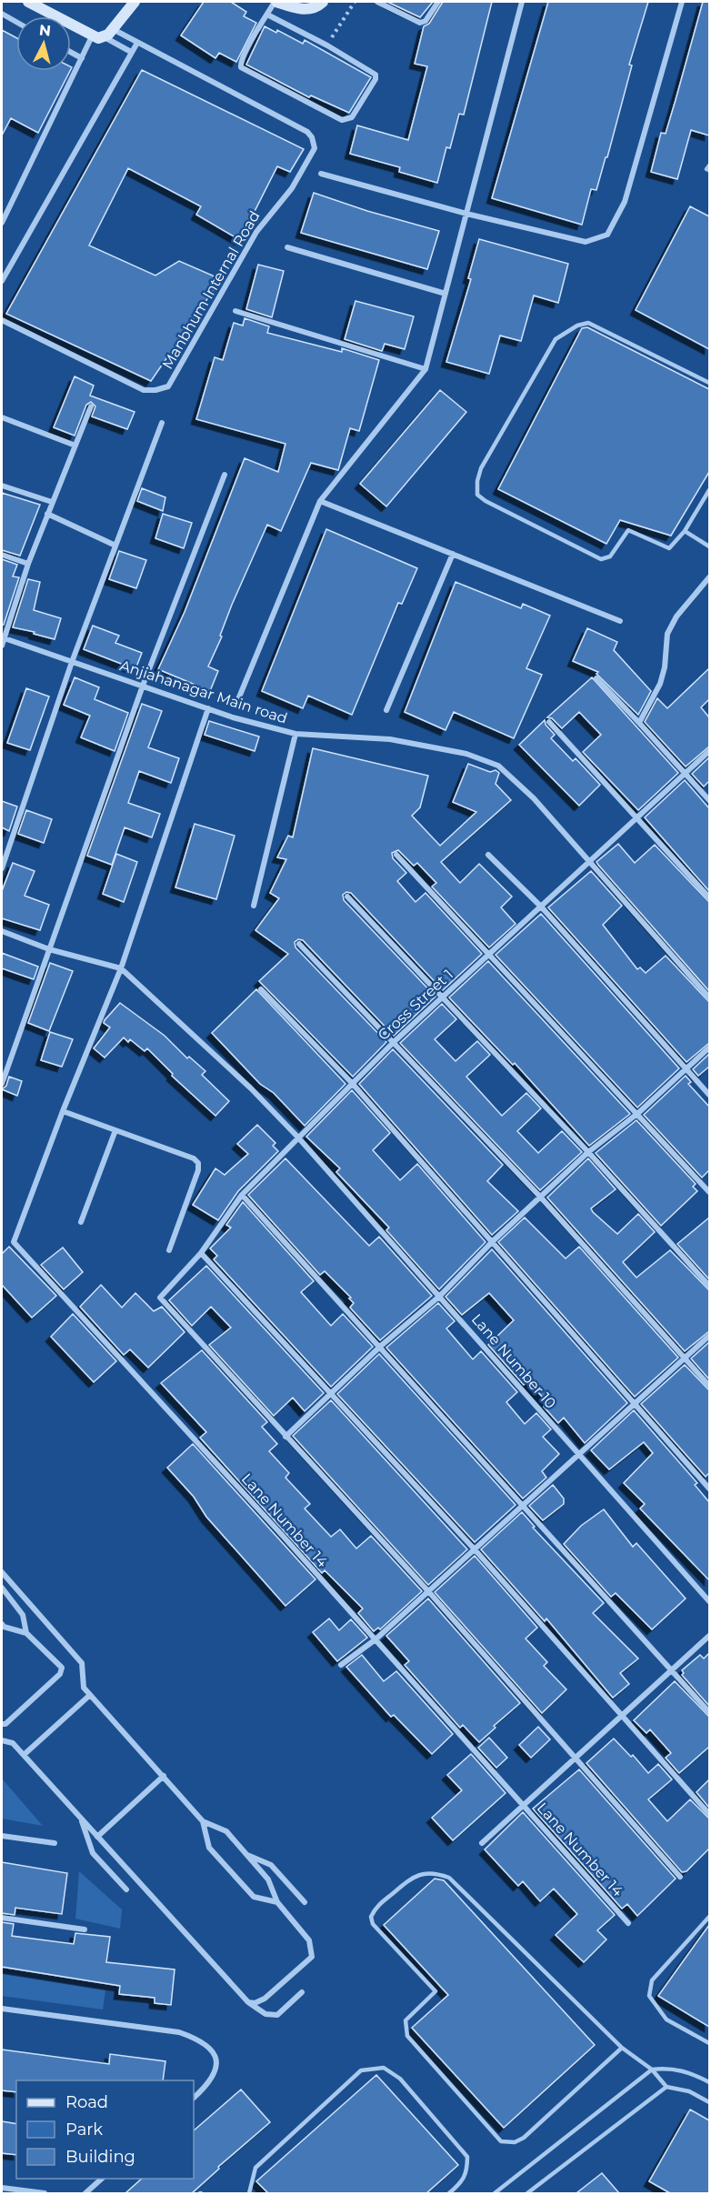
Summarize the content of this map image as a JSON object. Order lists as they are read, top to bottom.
{
  "streets": {
    "street": [
      "Manbhum Internal Road",
      "Anjiahanagar Main road",
      "Cross Street 1",
      "Lane Number 10",
      "Lane Number 14"
    ]
  },
  "crossings": [
    ["Anjiahanagar Main road", "Cross Street 1"],
    ["Cross Street 1", "Lane Number 10"]
  ],
  "legend": ["Road", "Park", "Building"],
  "north": "top"
}
